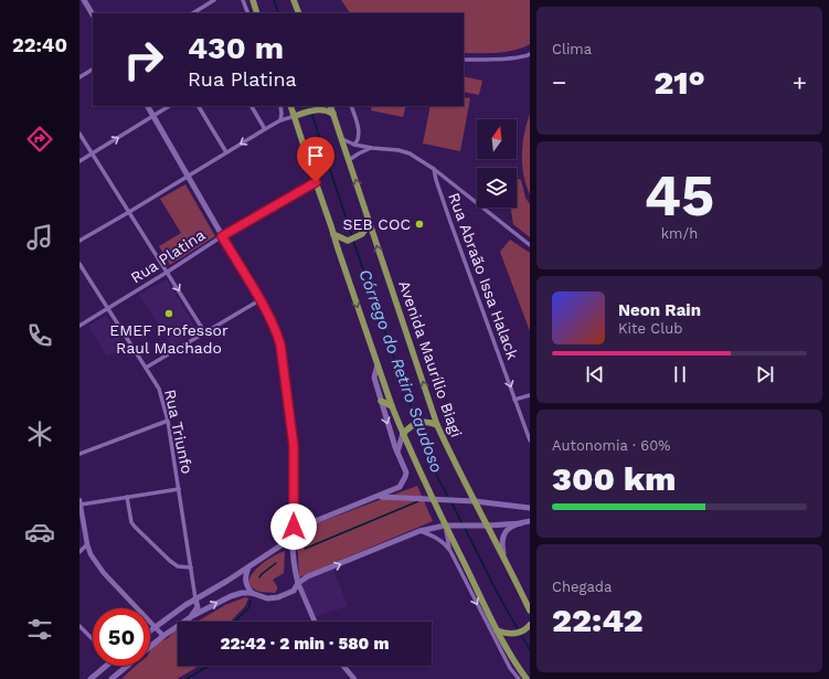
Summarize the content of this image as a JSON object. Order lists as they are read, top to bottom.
{
  "streets": {
    "main road": ["Avenida Maurílio Biagi"],
    "street": ["Rua Platina", "Rua Abraão Issa Halack", "Rua Triunfo"]
  },
  "crossings": [
    ["Rua Platina", "Rua Triunfo"]
  ],
  "one_way": ["Rua Abraão Issa Halack"],
  "water": ["Córrego do Retiro Saudoso"],
  "places": ["SEB COC", "EMEF Professor Raul Machado"],
  "north": "top",
  "page": {
    "tabs": "22:40",
    "tile": [
      "Clima",
      ["45", "km/h"],
      ["Autonomia · 60%", "300 km"],
      ["Chegada", "22:42"]
    ],
    "turn": ["430 m", "Rua Platina"],
    "heat": ["−", "21°", "+"],
    "song": ["Neon Rain", "Kite Club"],
    "limit": "50",
    "trip": "22:42 · 2 min · 580 m"
  }
}
